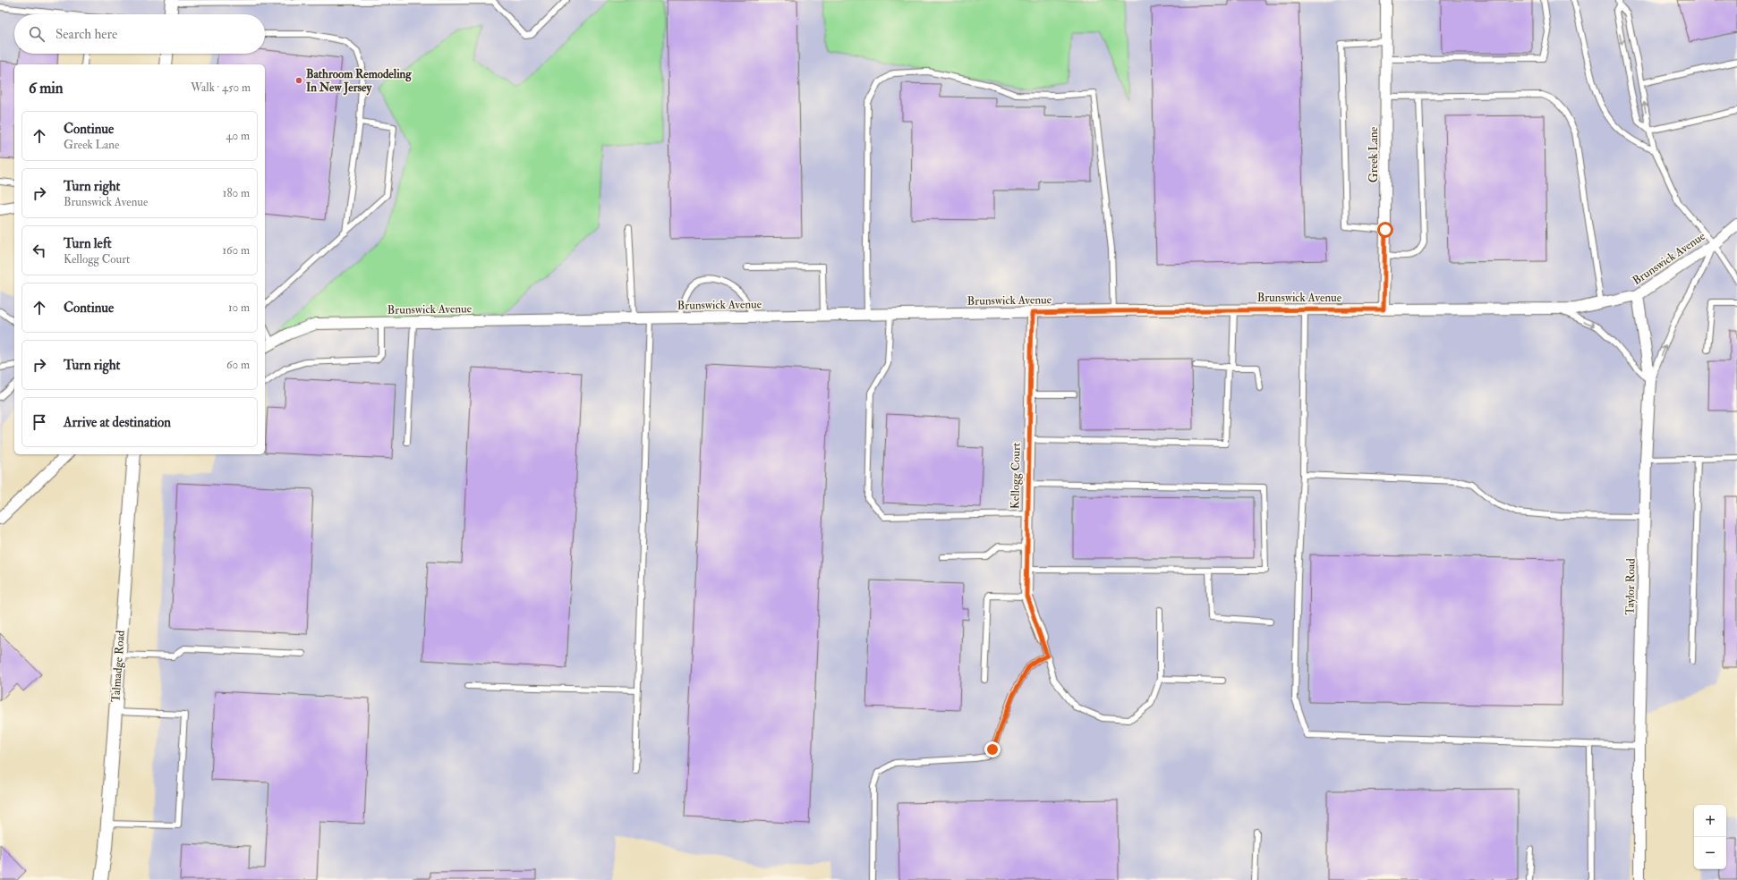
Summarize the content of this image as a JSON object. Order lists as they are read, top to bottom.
{
  "streets": {
    "street": [
      "Greek Lane",
      "Brunswick Avenue",
      "Kellogg Court",
      "Taylor Road",
      "Talmadge Road"
    ]
  },
  "crossings": [
    ["Greek Lane", "Brunswick Avenue"],
    ["Brunswick Avenue", "Kellogg Court"],
    ["Brunswick Avenue", "Taylor Road"]
  ],
  "places": ["Bathroom Remodeling In New Jersey"],
  "page": {
    "search": "Search here",
    "heading": ["6 min", "Walk · 450 m"],
    "list": [
      ["Continue", "Greek Lane", "40 m"],
      ["Turn right", "Brunswick Avenue", "180 m"],
      ["Turn left", "Kellogg Court", "160 m"],
      ["Continue", "10 m"],
      ["Turn right", "60 m"],
      "Arrive at destination"
    ],
    "map_buttons": ["+", "−"]
  }
}
